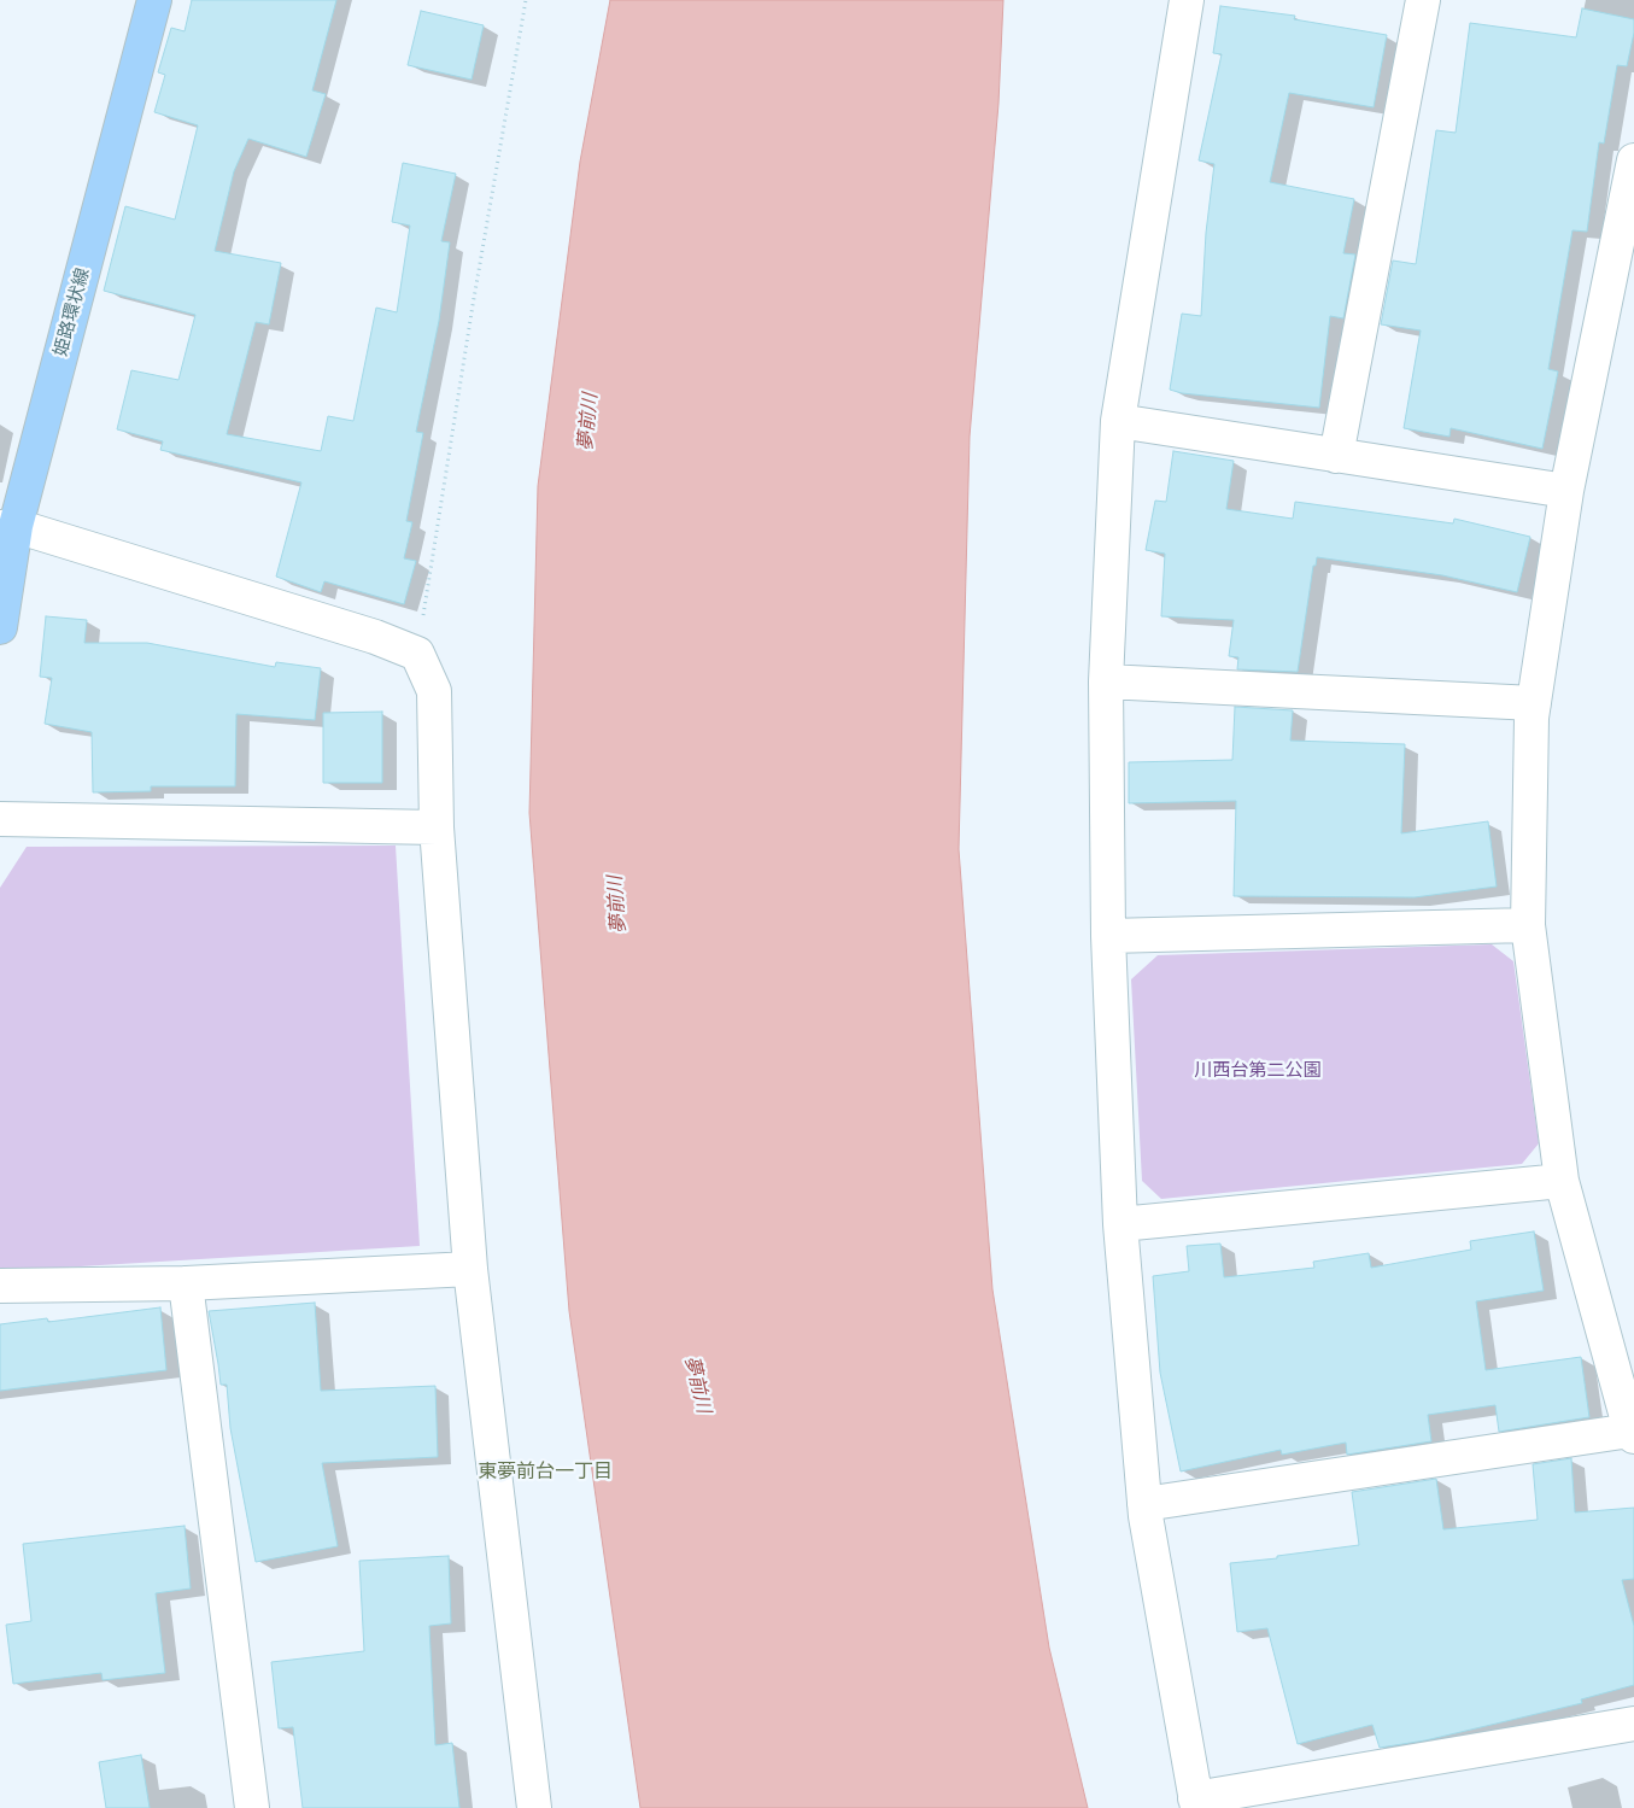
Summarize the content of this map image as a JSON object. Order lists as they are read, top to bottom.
{
  "streets": {
    "main road": ["姫路環状線"]
  },
  "districts": ["東夢前台一丁目"],
  "water": ["夢前川"],
  "parks": ["川西台第二公園"]
}
